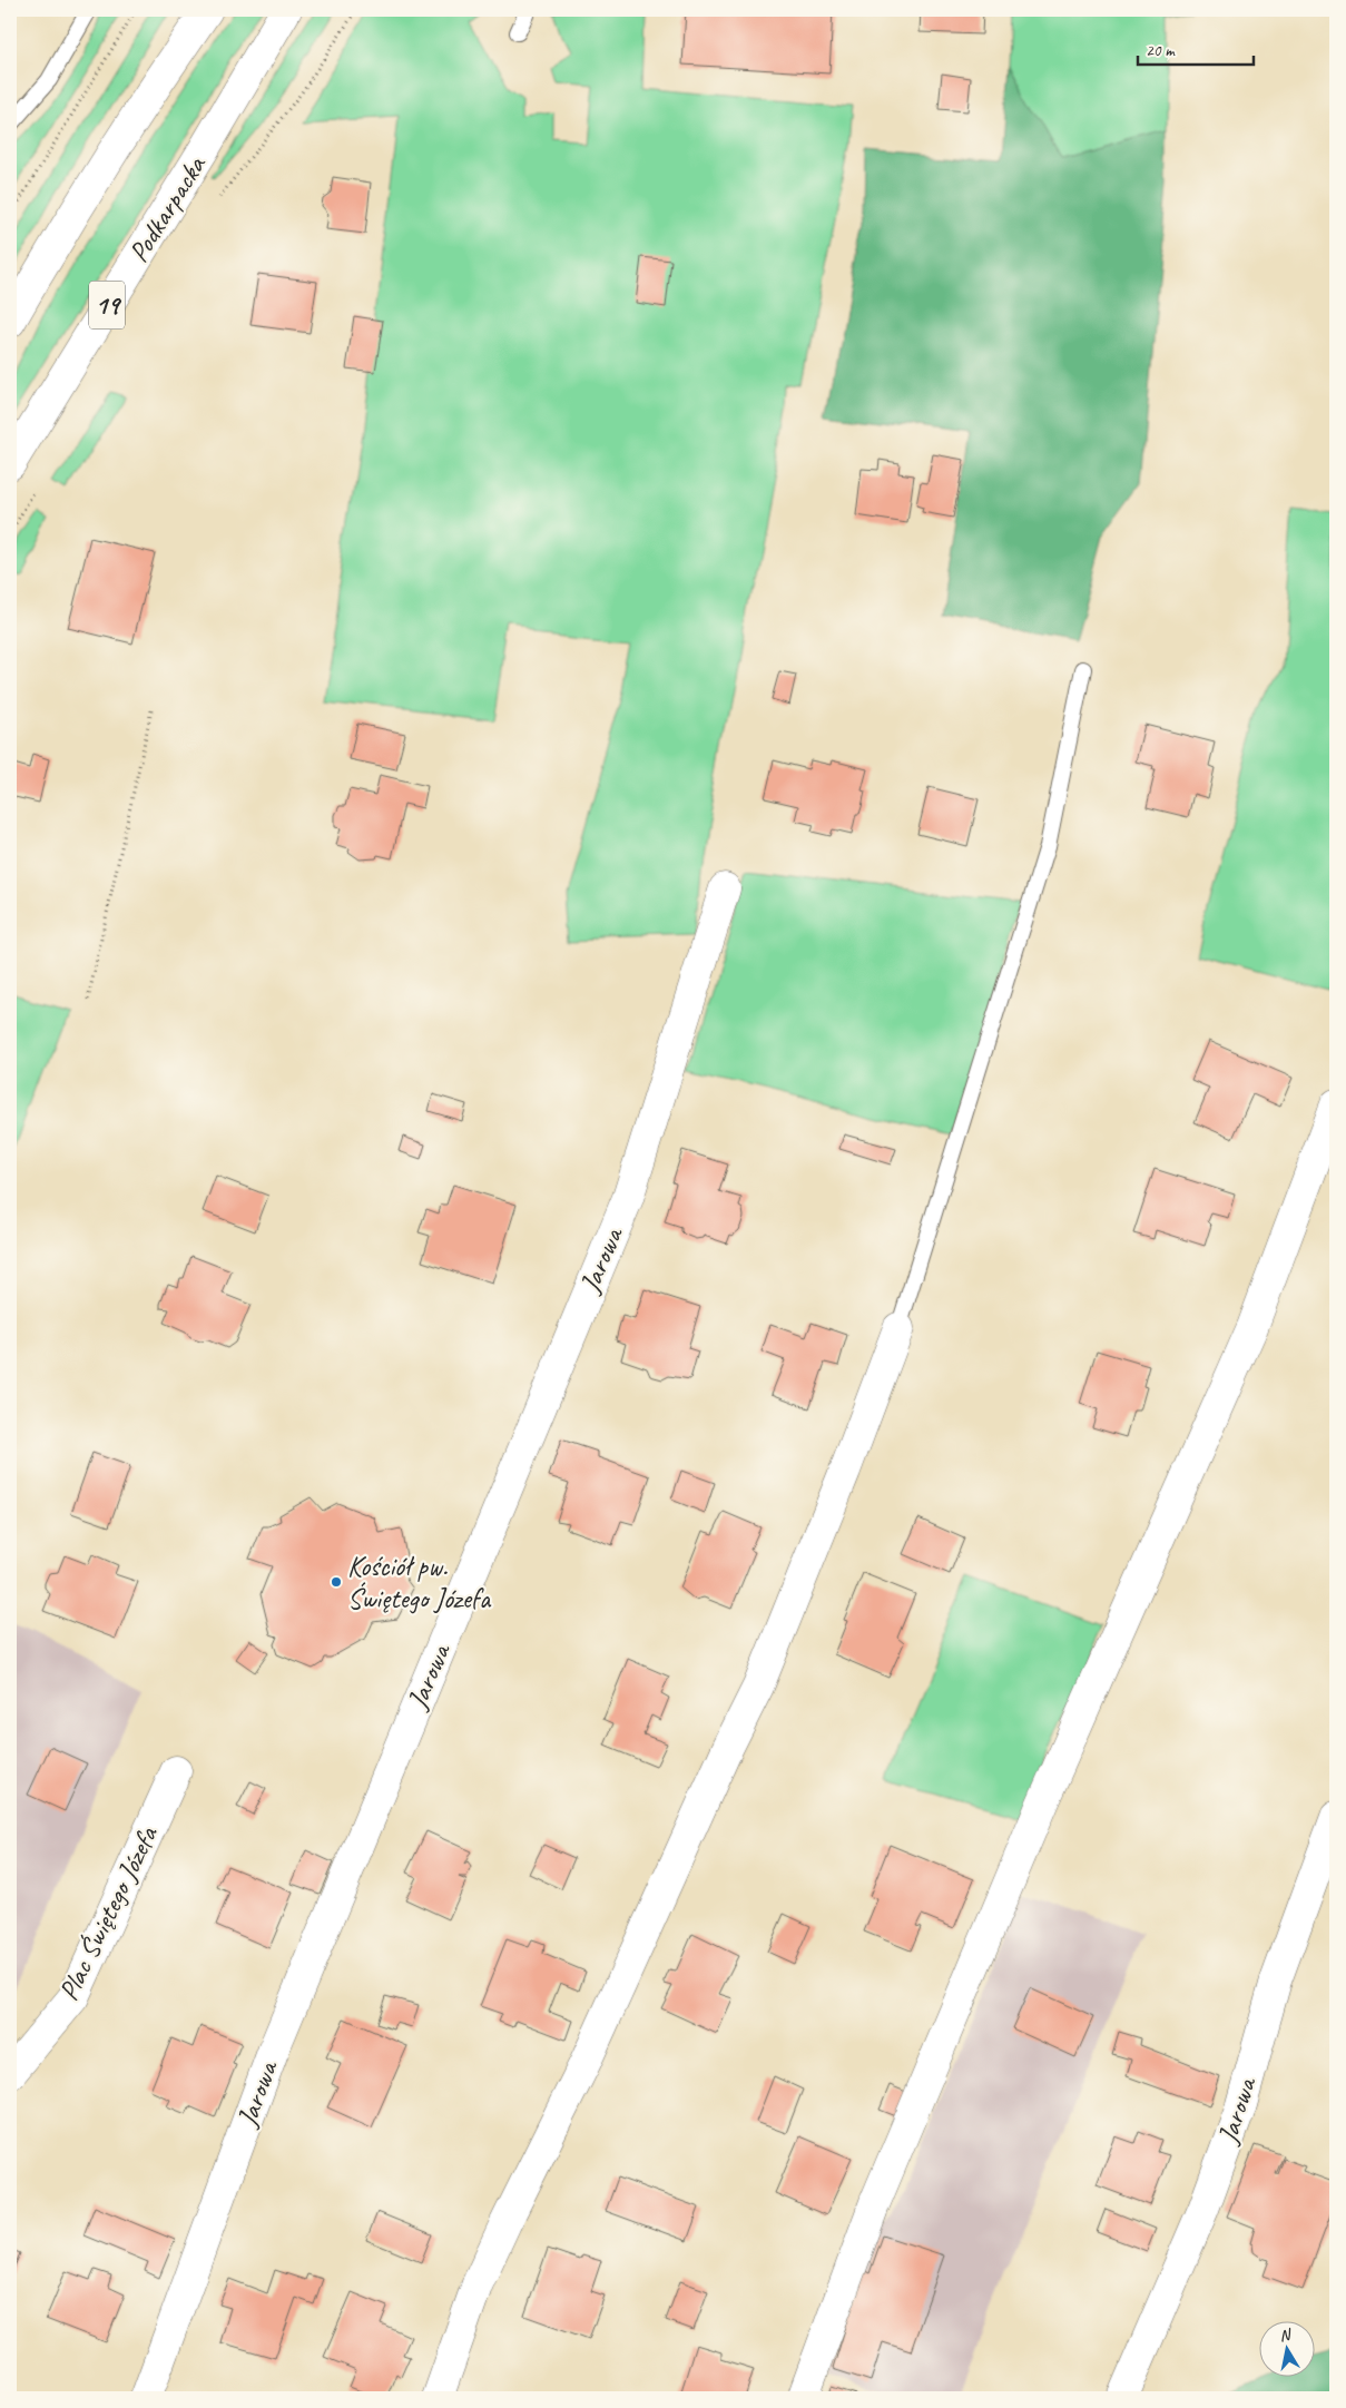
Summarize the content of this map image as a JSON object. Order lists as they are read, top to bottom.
{
  "streets": {
    "main road": [
      "Podkarpacka",
      "19",
      "Jarowa",
      "Plac Świętego Józefa"
    ]
  },
  "places": ["Kościół pw. Świętego Józefa"],
  "scale_bar": "20 m",
  "north": "top"
}
